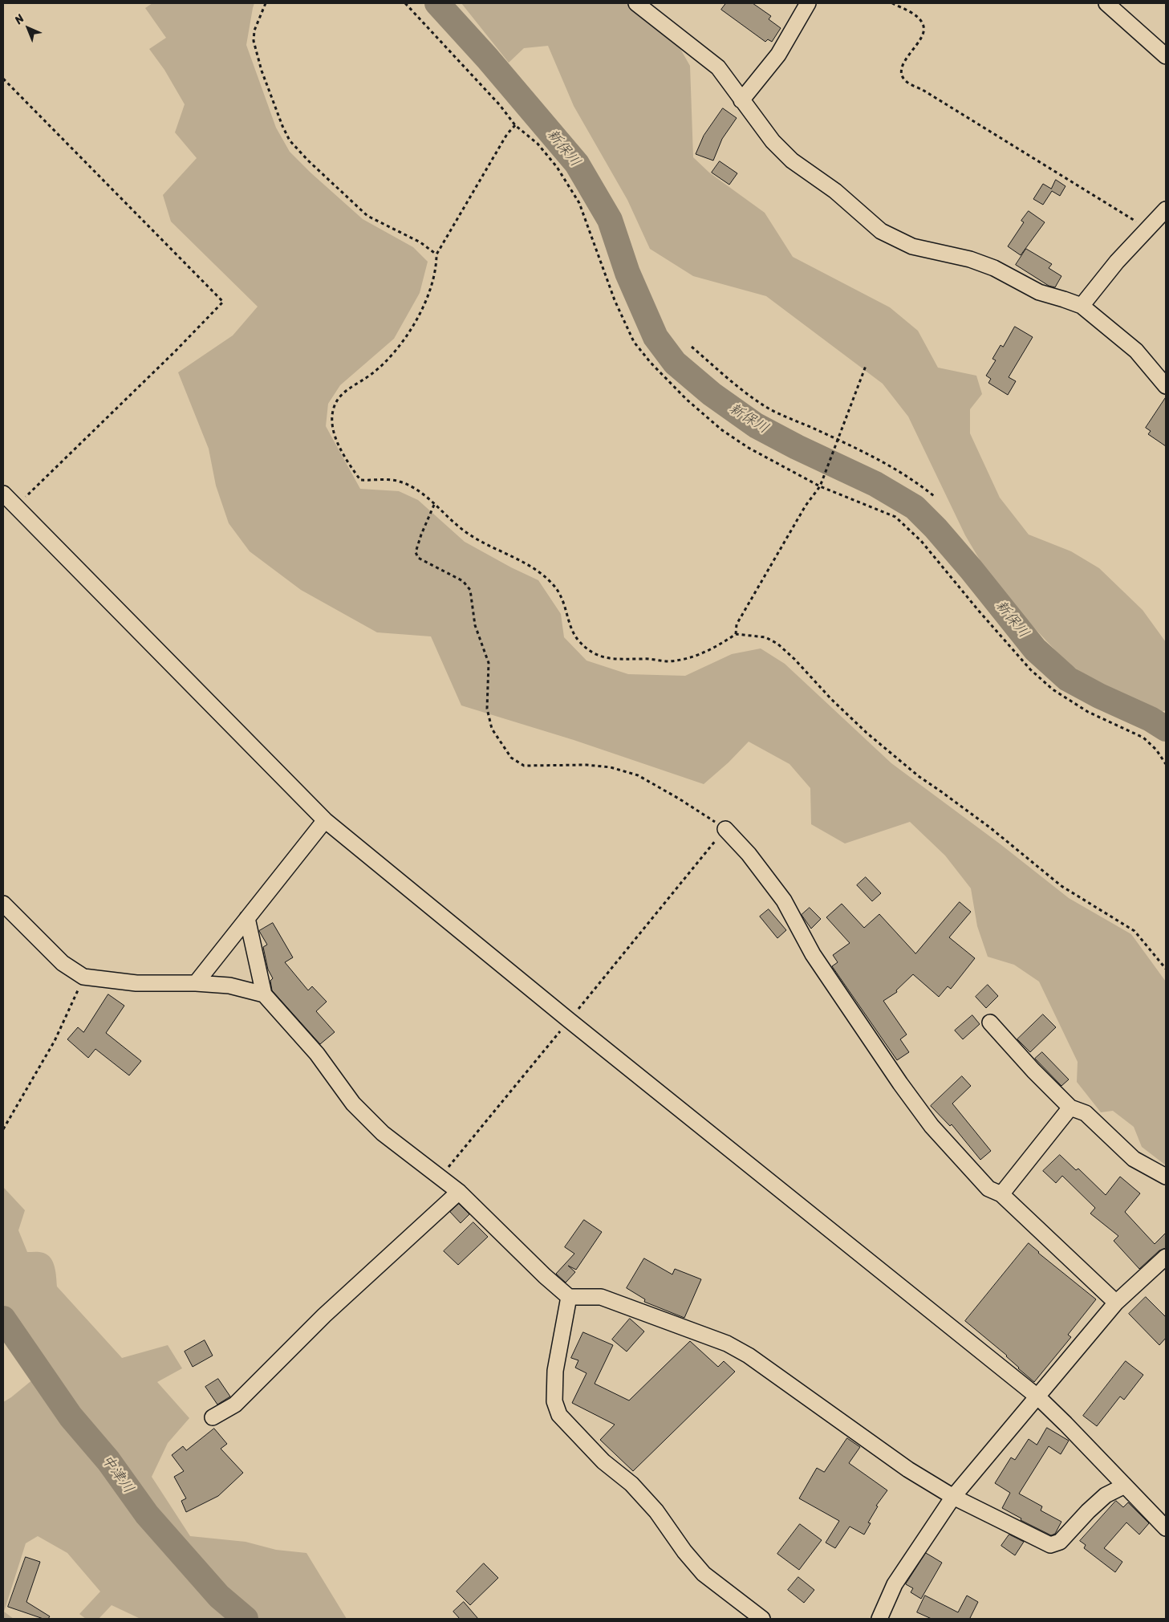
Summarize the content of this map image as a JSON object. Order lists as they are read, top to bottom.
{
  "water": ["新保川", "中津川"],
  "north": "top left"
}
